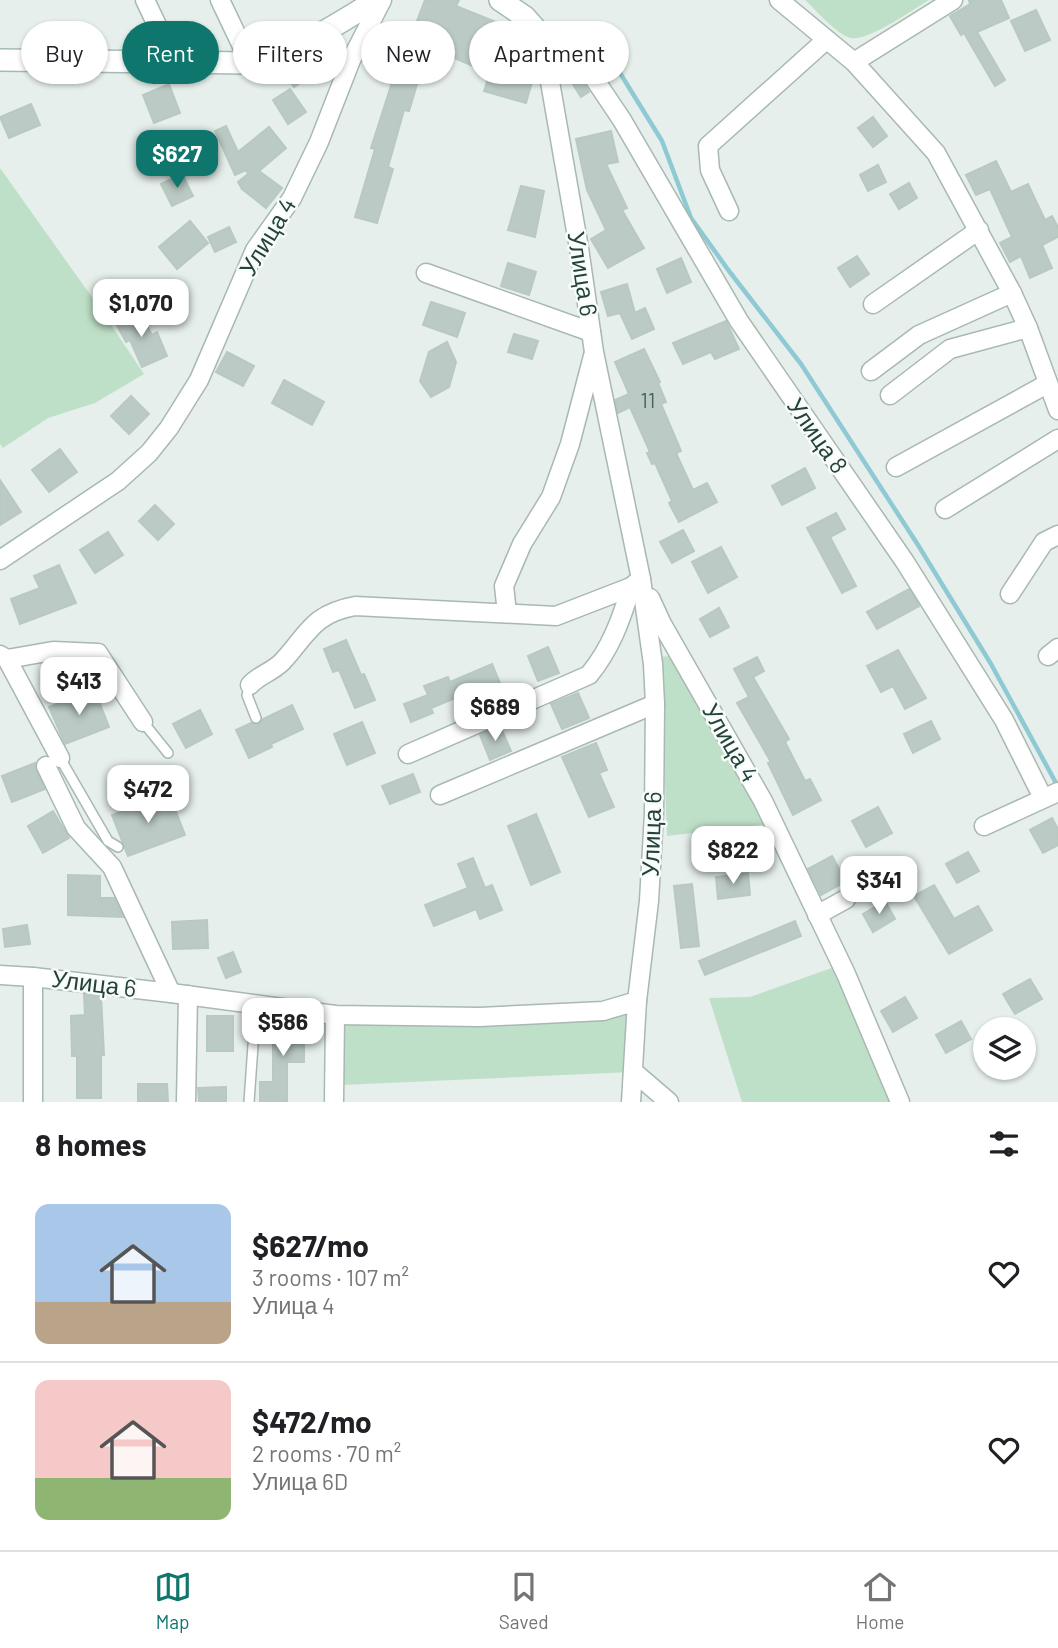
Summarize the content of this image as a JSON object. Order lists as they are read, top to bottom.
{
  "streets": {
    "street": ["Улица 4", "Улица 6", "Улица 8"]
  },
  "crossings": [
    ["Улица 4", "Улица 6"]
  ],
  "house_numbers": ["11"],
  "page": {
    "chip": [
      "Buy",
      "Rent",
      "Filters",
      "New",
      "Apartment"
    ],
    "price": [
      "$627",
      "$1,070",
      "$413",
      "$689",
      "$472",
      "$822",
      "$341",
      "$586"
    ],
    "heading": "8 homes",
    "list": [
      {
        "name": "$627/mo",
        "note": "3 rooms · 107 m² · Улица 4"
      },
      {
        "name": "$472/mo",
        "note": "2 rooms · 70 m² · Улица 6D"
      }
    ],
    "tabs": ["Map", "Saved", "Home"]
  }
}
